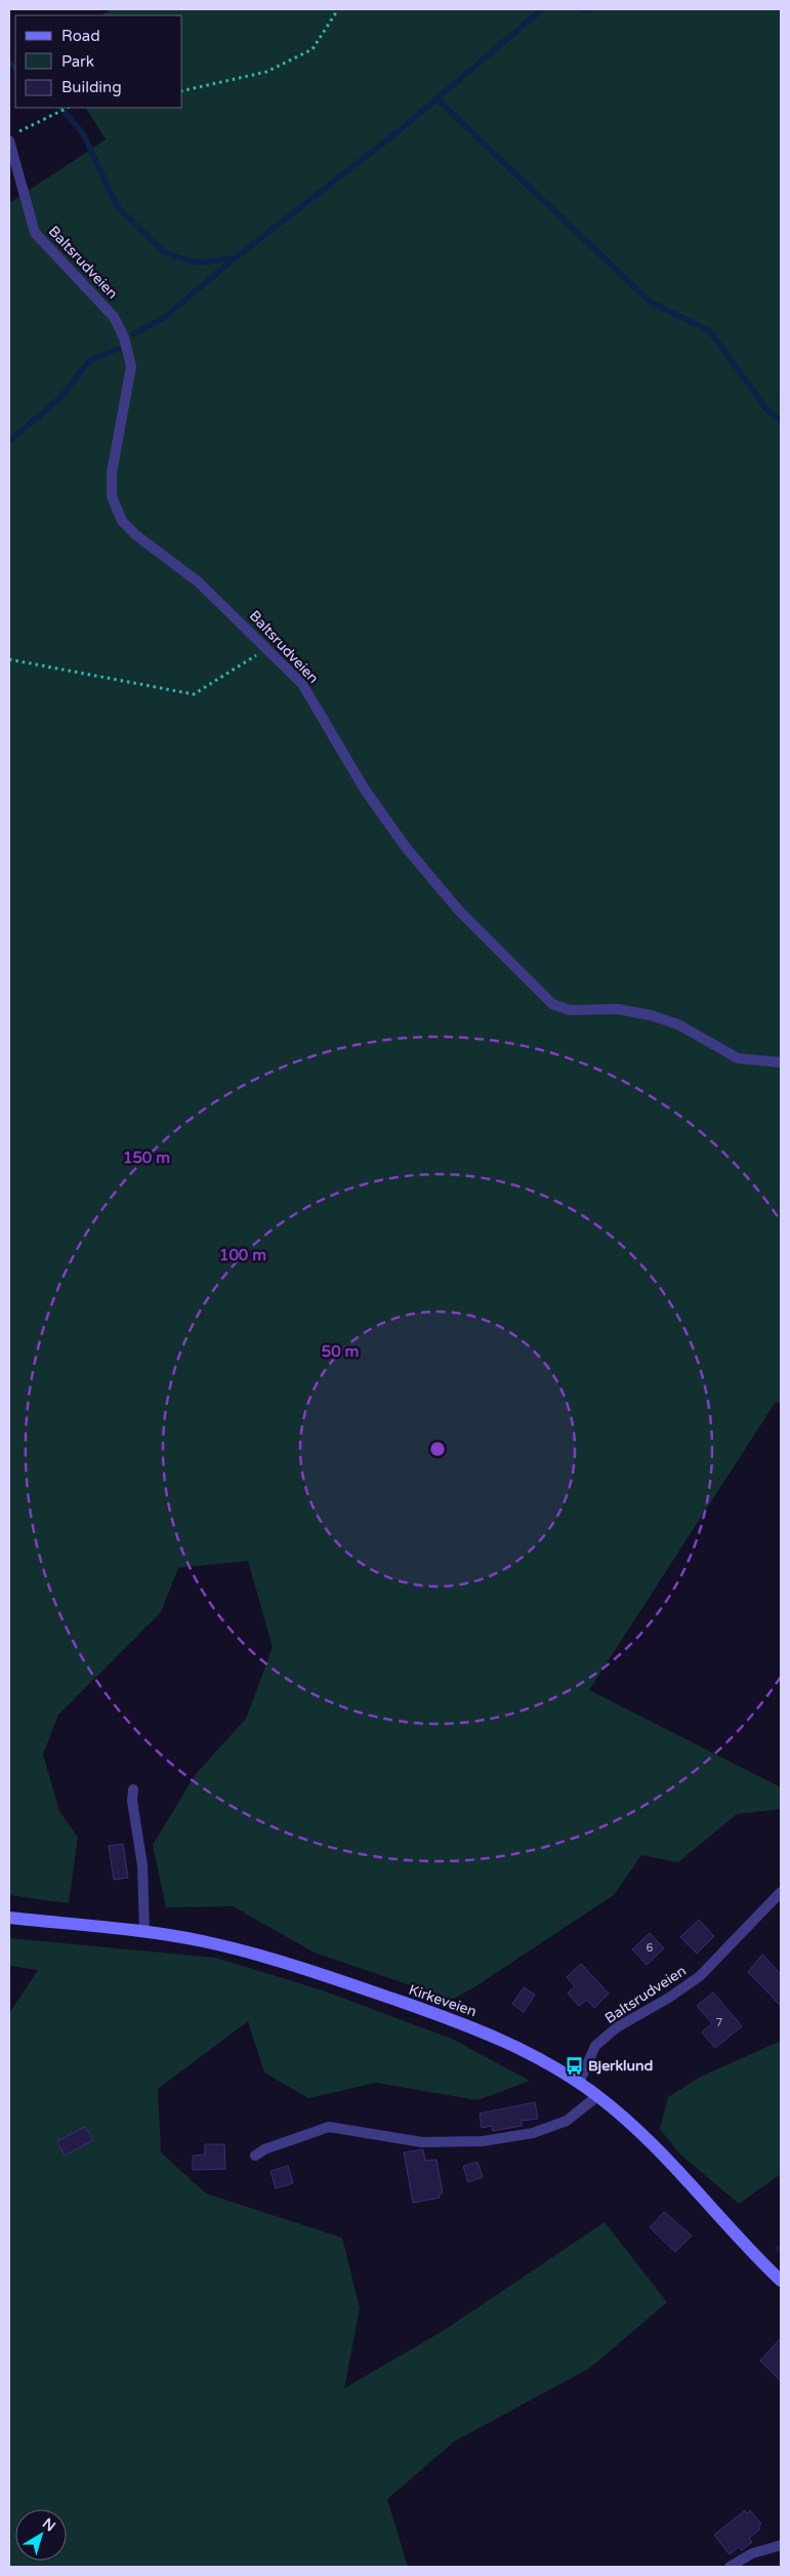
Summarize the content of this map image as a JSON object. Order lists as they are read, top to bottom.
{
  "streets": {
    "main road": ["Kirkeveien"],
    "lane": ["Baltsrudveien"]
  },
  "crossings": [
    ["Baltsrudveien", "Kirkeveien"]
  ],
  "places": {
    "bus stop": ["Bjerklund"]
  },
  "house_numbers": ["6", "7"],
  "legend": ["Road", "Park", "Building"],
  "north": "top right",
  "rings": ["150 m", "100 m", "50 m"]
}
